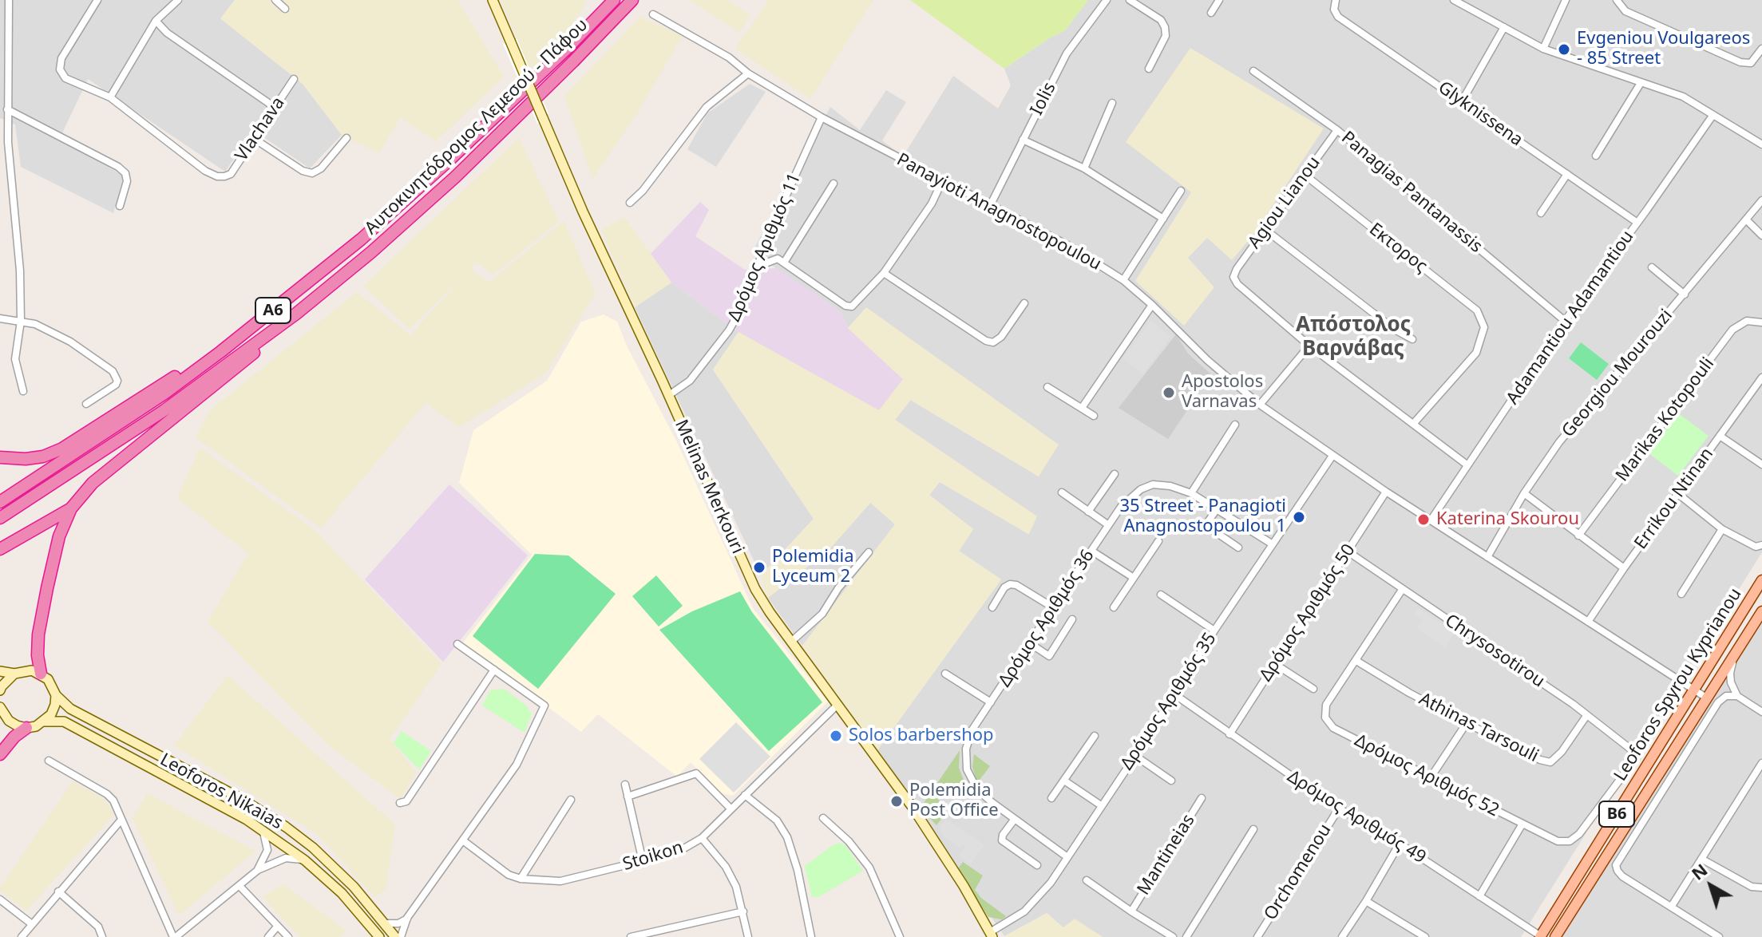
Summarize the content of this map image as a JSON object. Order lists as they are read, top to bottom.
{
  "streets": {
    "highway": ["Αυτοκινητόδρομος Λεμεσού - Πάφου", "A6"],
    "main road": [
      "Melinas Merkouri",
      "Leoforos Spyrou Kyprianou",
      "Leoforos Nikaias",
      "B6"
    ],
    "street": [
      "Iolis",
      "Glyknissena",
      "Vlachava",
      "Panagias Pantanassis",
      "Agiou Lianou",
      "Panayioti Anagnostopoulou",
      "Δρόμος Αριθμός 11",
      "Εκτορος",
      "Adamantiou Adamantiou",
      "Georgiou Mourouzi",
      "Marikas Kotopouli",
      "Errikou Ntinan",
      "Δρόμος Αριθμός 50",
      "Δρόμος Αριθμός 36",
      "Chrysosotirou",
      "Δρόμος Αριθμός 35",
      "Athinas Tarsouli",
      "Δρόμος Αριθμός 52",
      "Δρόμος Αριθμός 49",
      "Mantineias",
      "Stoikon",
      "Orchomenou"
    ]
  },
  "crossings": [
    ["Iolis", "Panayioti Anagnostopoulou"],
    ["Glyknissena", "Adamantiou Adamantiou"],
    ["Panagias Pantanassis", "Agiou Lianou"],
    ["Panagias Pantanassis", "Adamantiou Adamantiou"],
    ["Agiou Lianou", "Εκτορος"],
    ["Panayioti Anagnostopoulou", "Δρόμος Αριθμός 11"],
    ["Panayioti Anagnostopoulou", "Adamantiou Adamantiou"],
    ["Panayioti Anagnostopoulou", "Georgiou Mourouzi"],
    ["Panayioti Anagnostopoulou", "Errikou Ntinan"],
    ["Panayioti Anagnostopoulou", "Δρόμος Αριθμός 50"],
    ["Panayioti Anagnostopoulou", "Leoforos Spyrou Kyprianou"],
    ["Panayioti Anagnostopoulou", "Δρόμος Αριθμός 35"],
    ["Δρόμος Αριθμός 11", "Melinas Merkouri"],
    ["Melinas Merkouri", "Δρόμος Αριθμός 35"],
    ["Melinas Merkouri", "Stoikon"],
    ["Δρόμος Αριθμός 50", "Chrysosotirou"],
    ["Δρόμος Αριθμός 50", "Δρόμος Αριθμός 49"],
    ["Δρόμος Αριθμός 36", "Δρόμος Αριθμός 35"],
    ["Chrysosotirou", "Athinas Tarsouli"],
    ["Chrysosotirou", "Δρόμος Αριθμός 52"],
    ["Leoforos Spyrou Kyprianou", "Δρόμος Αριθμός 49"],
    ["Δρόμος Αριθμός 35", "Δρόμος Αριθμός 49"],
    ["Athinas Tarsouli", "Δρόμος Αριθμός 52"],
    ["Δρόμος Αριθμός 49", "Orchomenou"]
  ],
  "districts": ["Απόστολος Βαρνάβας"],
  "places": [
    "Evgeniou Voulgareos - 85 Street",
    "Apostolos Varnavas",
    "35 Street - Panagioti Anagnostopoulou 1",
    "Katerina Skourou",
    "Polemidia Lyceum 2",
    "Solos barbershop",
    "Polemidia Post Office"
  ],
  "north": "top left"
}
